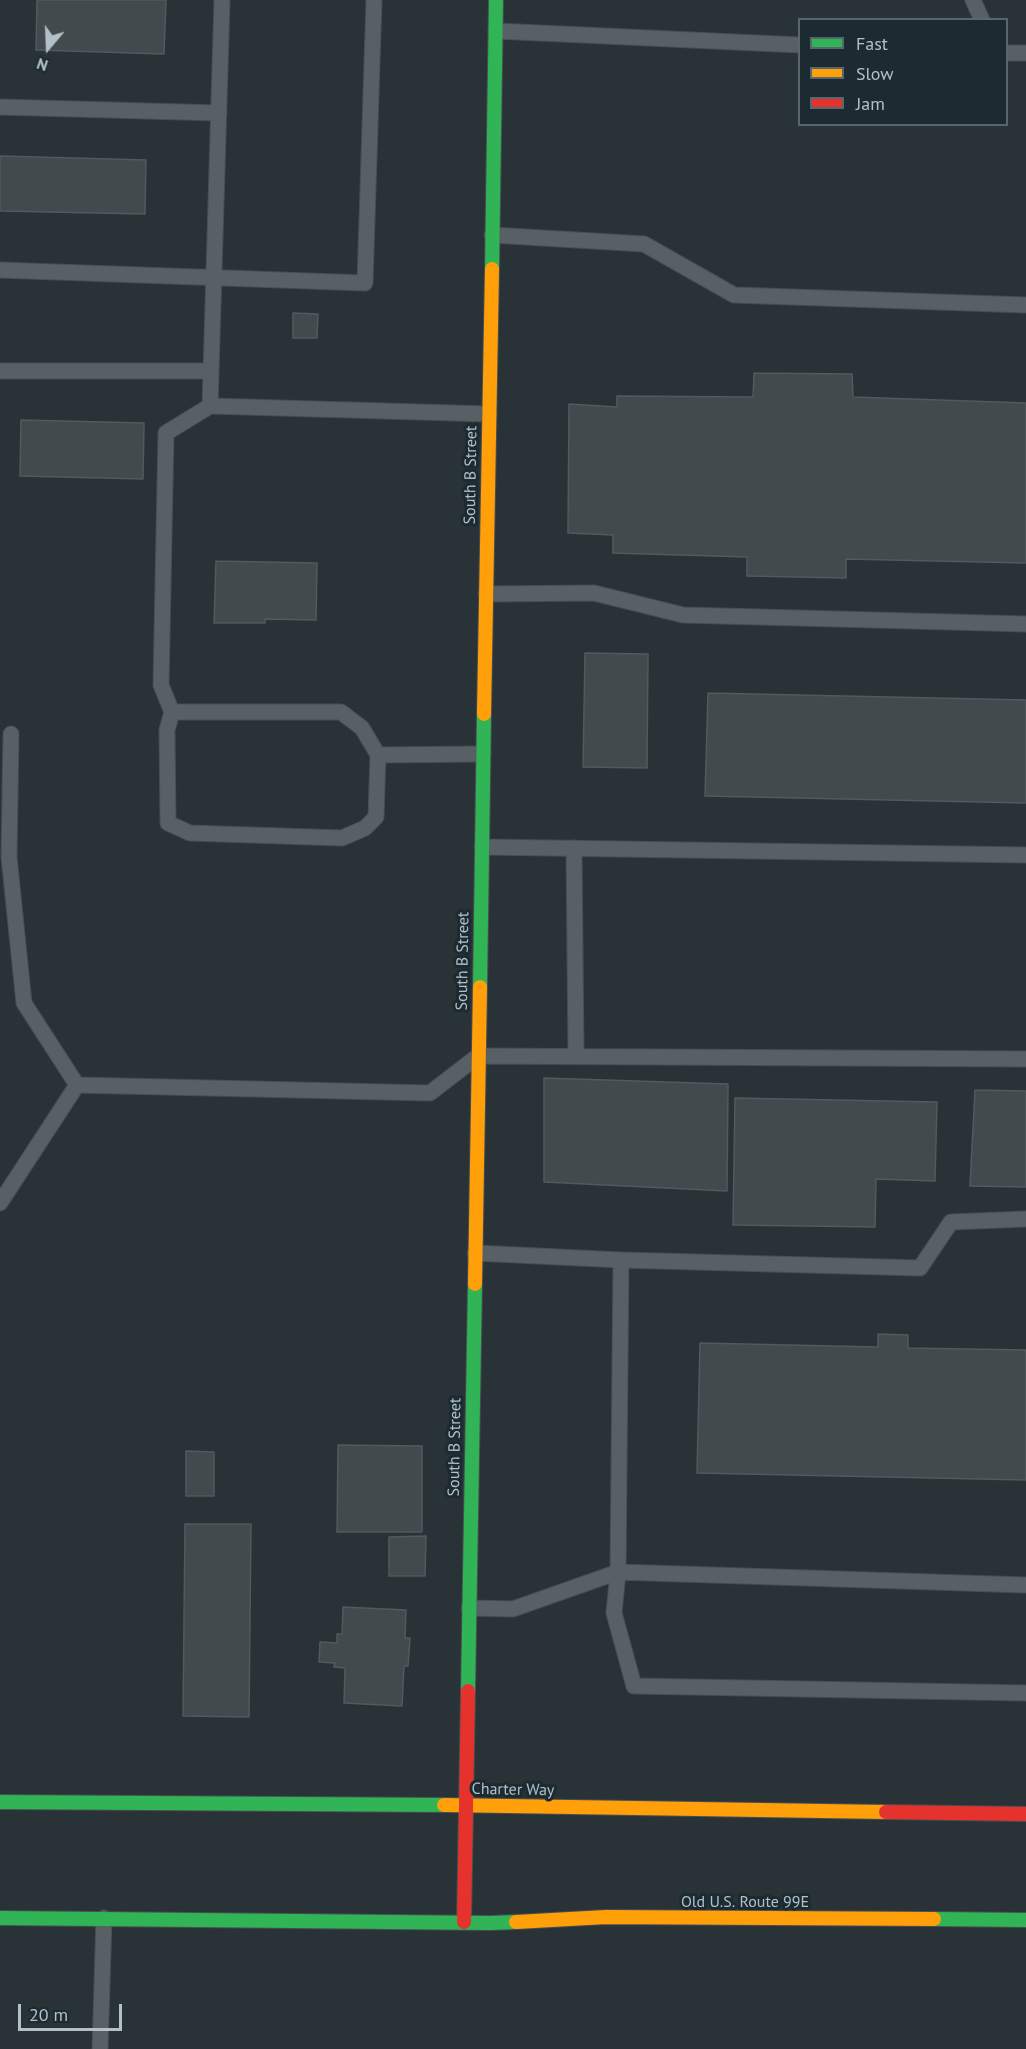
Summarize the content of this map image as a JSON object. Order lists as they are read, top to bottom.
{
  "streets": {
    "main road": ["South B Street", "Charter Way", "Old U.S. Route 99E"]
  },
  "crossings": [
    ["South B Street", "Charter Way"],
    ["South B Street", "Old U.S. Route 99E"]
  ],
  "legend": ["Fast", "Slow", "Jam"],
  "scale_bar": "20 m",
  "north": "bottom"
}
